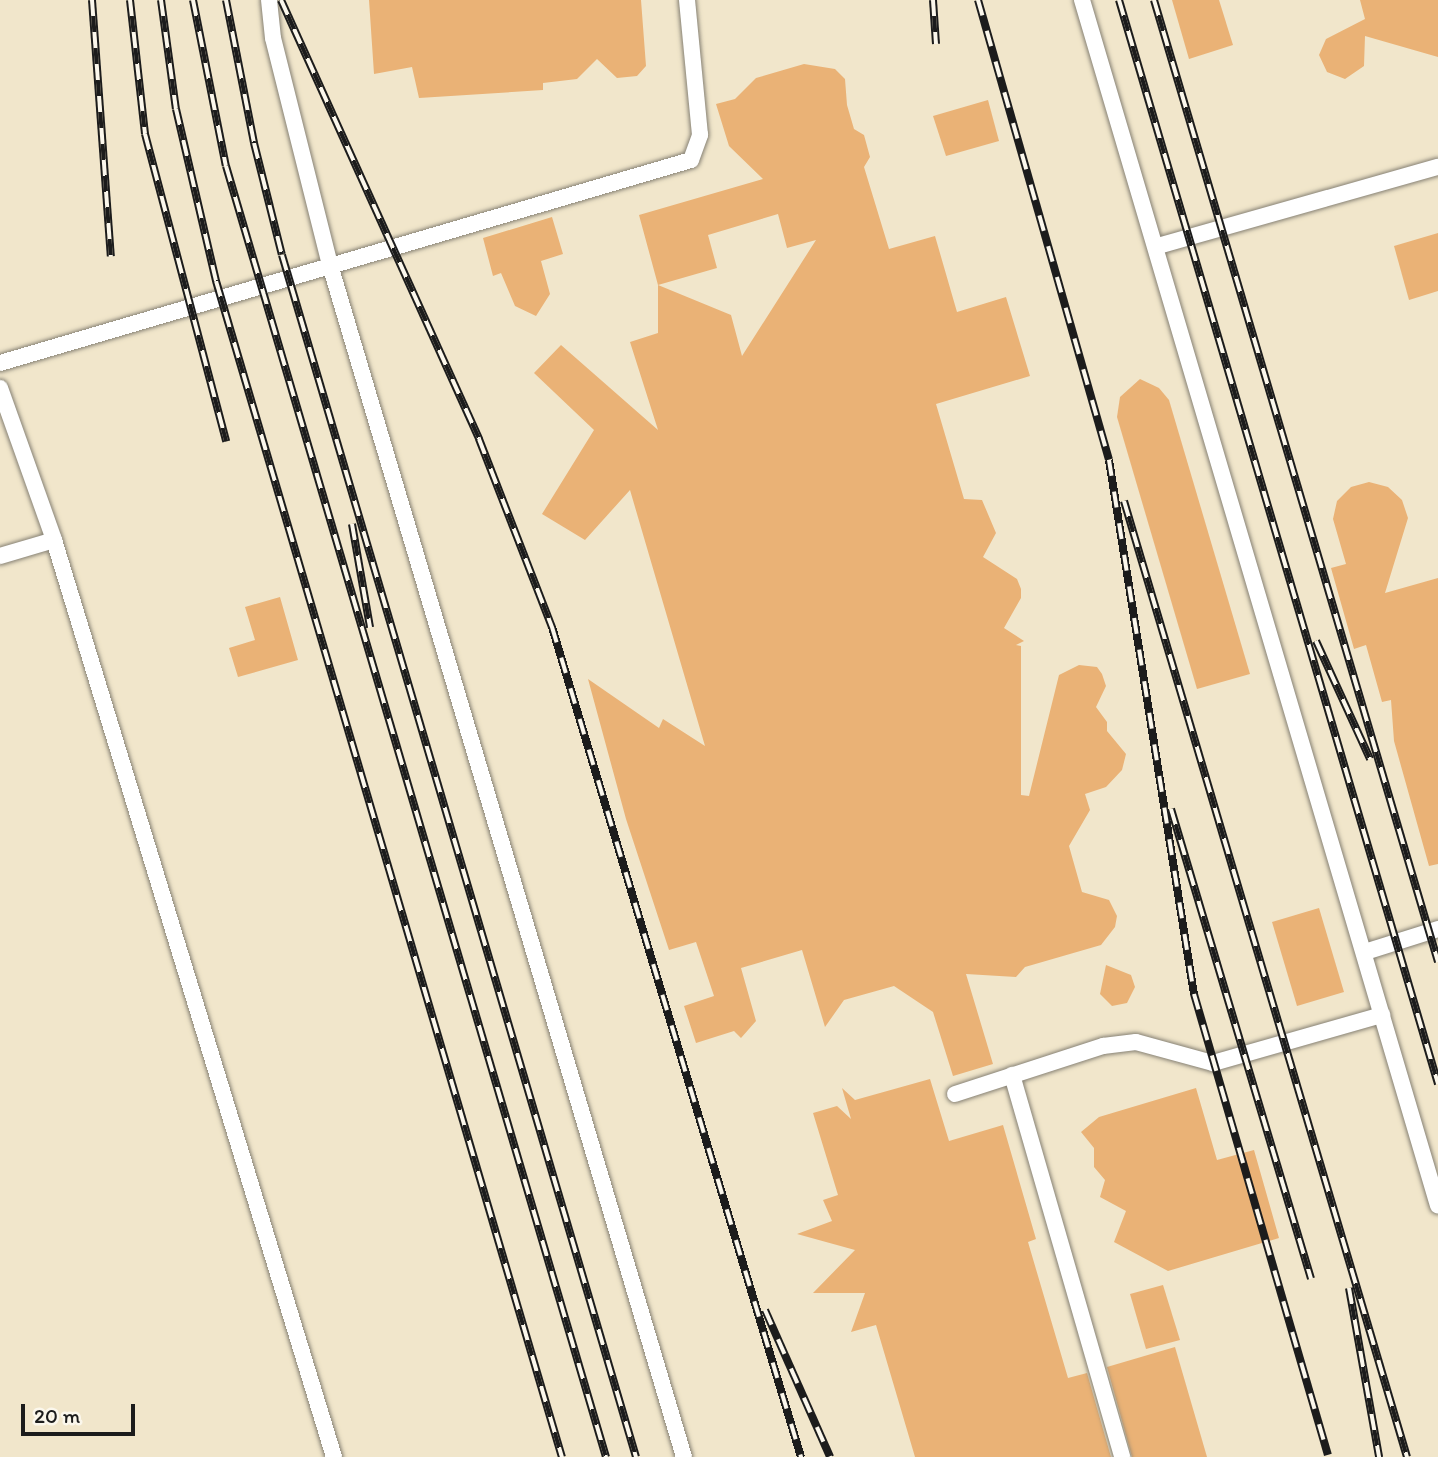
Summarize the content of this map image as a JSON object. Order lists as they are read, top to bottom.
{
  "scale_bar": "20 m"
}
